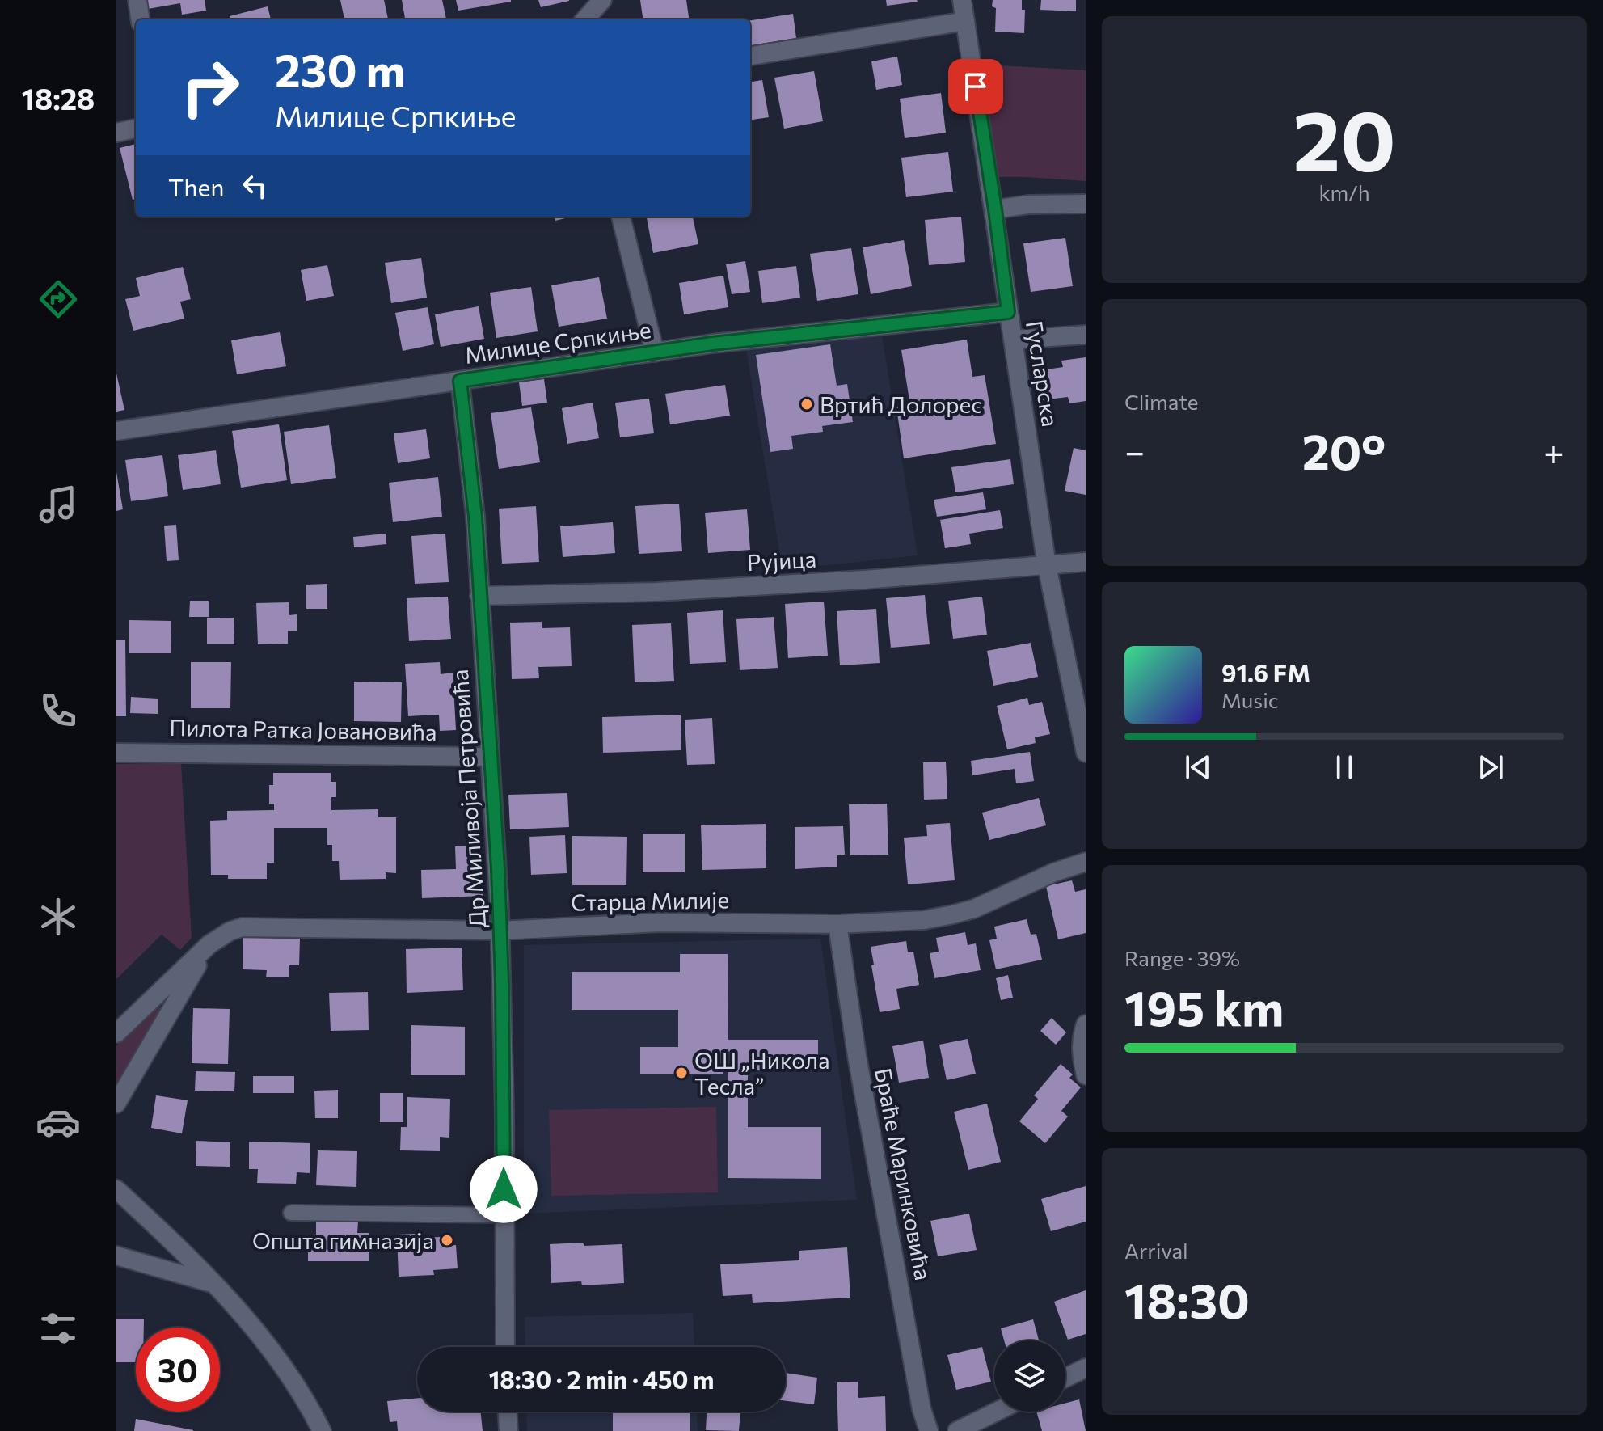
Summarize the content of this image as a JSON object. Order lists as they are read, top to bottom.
{
  "streets": {
    "street": [
      "Милице Српкиње",
      "Гусларска",
      "Рујица",
      "Пилота Ратка Јовановића",
      "Др Миливоја Петровића",
      "Старца Милије",
      "Браће Маринковића"
    ]
  },
  "crossings": [
    ["Милице Српкиње", "Гусларска"],
    ["Милице Српкиње", "Др Миливоја Петровића"],
    ["Гусларска", "Рујица"],
    ["Рујица", "Др Миливоја Петровића"],
    ["Пилота Ратка Јовановића", "Др Миливоја Петровића"],
    ["Др Миливоја Петровића", "Старца Милије"],
    ["Старца Милије", "Браће Маринковића"]
  ],
  "places": ["Вртић Долорес", "ОШ „Никола Тесла”", "Општа гимназија"],
  "page": {
    "tabs": "18:28",
    "tile": [
      ["20", "km/h"],
      "Climate",
      ["Range · 39%", "195 km"],
      ["Arrival", "18:30"]
    ],
    "turn": ["230 m", "Милице Српкиње"],
    "then": "Then",
    "heat": ["−", "20°", "+"],
    "song": ["91.6 FM", "Music"],
    "limit": "30",
    "trip": "18:30 · 2 min · 450 m"
  }
}
